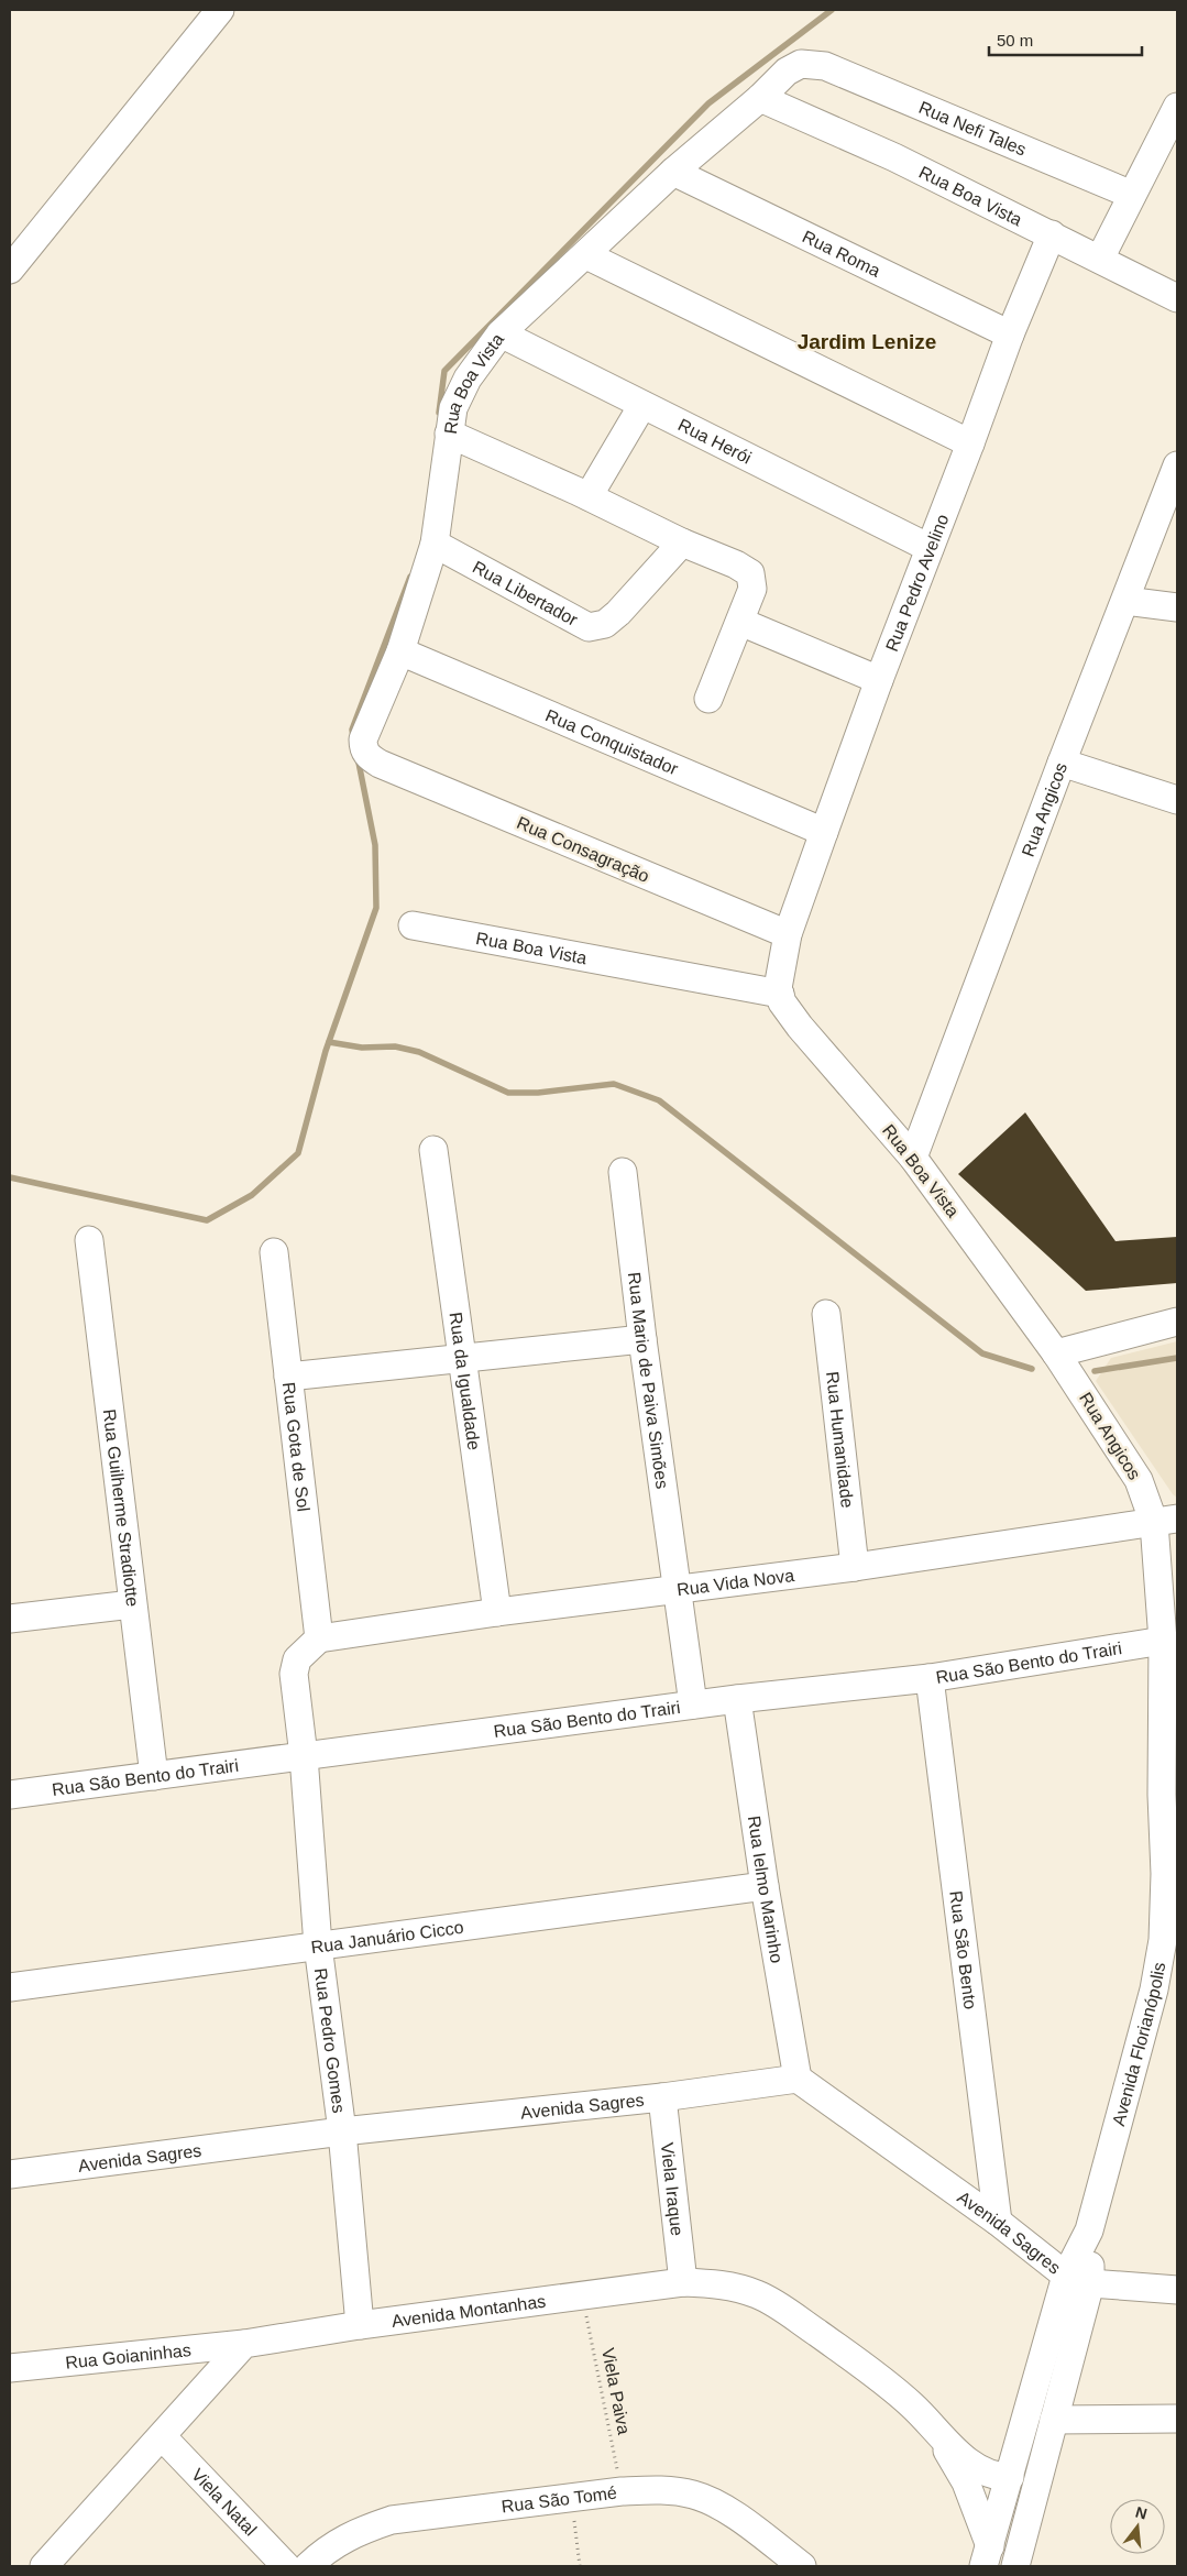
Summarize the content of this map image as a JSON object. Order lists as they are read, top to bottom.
{
  "streets": {
    "street": [
      "Rua Nefi Tales",
      "Rua Boa Vista",
      "Rua Roma",
      "Rua Herói",
      "Rua Pedro Avelino",
      "Rua Libertador",
      "Rua Conquistador",
      "Rua Angicos",
      "Rua Consagração",
      "Rua da Igualdade",
      "Rua Mario de Paiva Simões",
      "Rua Humanidade",
      "Rua Gota de Sol",
      "Rua Guilherme Stradiotte",
      "Rua Vida Nova",
      "Rua São Bento do Trairi",
      "Rua Ielmo Marinho",
      "Rua Januário Cicco",
      "Rua São Bento",
      "Rua Pedro Gomes",
      "Avenida Florianópolis",
      "Avenida Sagres",
      "Viela Iraque",
      "Avenida Montanhas",
      "Rua Goianinhas",
      "Rua São Tomé",
      "Viela Natal"
    ],
    "path": ["Viela Paiva"]
  },
  "crossings": [
    ["Rua Nefi Tales", "Rua Boa Vista"],
    ["Rua Boa Vista", "Rua Roma"],
    ["Rua Boa Vista", "Rua Herói"],
    ["Rua Boa Vista", "Rua Pedro Avelino"],
    ["Rua Boa Vista", "Rua Libertador"],
    ["Rua Boa Vista", "Rua Conquistador"],
    ["Rua Boa Vista", "Rua Angicos"],
    ["Rua Boa Vista", "Rua Consagração"],
    ["Rua Roma", "Rua Pedro Avelino"],
    ["Rua Herói", "Rua Pedro Avelino"],
    ["Rua Pedro Avelino", "Rua Conquistador"],
    ["Rua Pedro Avelino", "Rua Consagração"],
    ["Rua Angicos", "Rua Vida Nova"],
    ["Rua Angicos", "Avenida Florianópolis"],
    ["Rua da Igualdade", "Rua Vida Nova"],
    ["Rua Mario de Paiva Simões", "Rua Vida Nova"],
    ["Rua Mario de Paiva Simões", "Rua São Bento do Trairi"],
    ["Rua Humanidade", "Rua Vida Nova"],
    ["Rua Gota de Sol", "Rua Vida Nova"],
    ["Rua Gota de Sol", "Rua Pedro Gomes"],
    ["Rua Guilherme Stradiotte", "Rua São Bento do Trairi"],
    ["Rua Vida Nova", "Rua Pedro Gomes"],
    ["Rua Vida Nova", "Avenida Florianópolis"],
    ["Rua São Bento do Trairi", "Rua Ielmo Marinho"],
    ["Rua São Bento do Trairi", "Rua São Bento"],
    ["Rua São Bento do Trairi", "Rua Pedro Gomes"],
    ["Rua São Bento do Trairi", "Avenida Florianópolis"],
    ["Rua Ielmo Marinho", "Rua Januário Cicco"],
    ["Rua Ielmo Marinho", "Avenida Sagres"],
    ["Rua Januário Cicco", "Rua Pedro Gomes"],
    ["Rua São Bento", "Avenida Sagres"],
    ["Rua Pedro Gomes", "Avenida Sagres"],
    ["Rua Pedro Gomes", "Avenida Montanhas"],
    ["Avenida Florianópolis", "Avenida Sagres"],
    ["Avenida Florianópolis", "Avenida Montanhas"],
    ["Avenida Sagres", "Viela Iraque"],
    ["Viela Iraque", "Avenida Montanhas"],
    ["Avenida Montanhas", "Rua Goianinhas"],
    ["Avenida Montanhas", "Viela Paiva"],
    ["Viela Paiva", "Rua São Tomé"]
  ],
  "districts": ["Jardim Lenize"],
  "scale_bar": "50 m",
  "north": "top"
}
